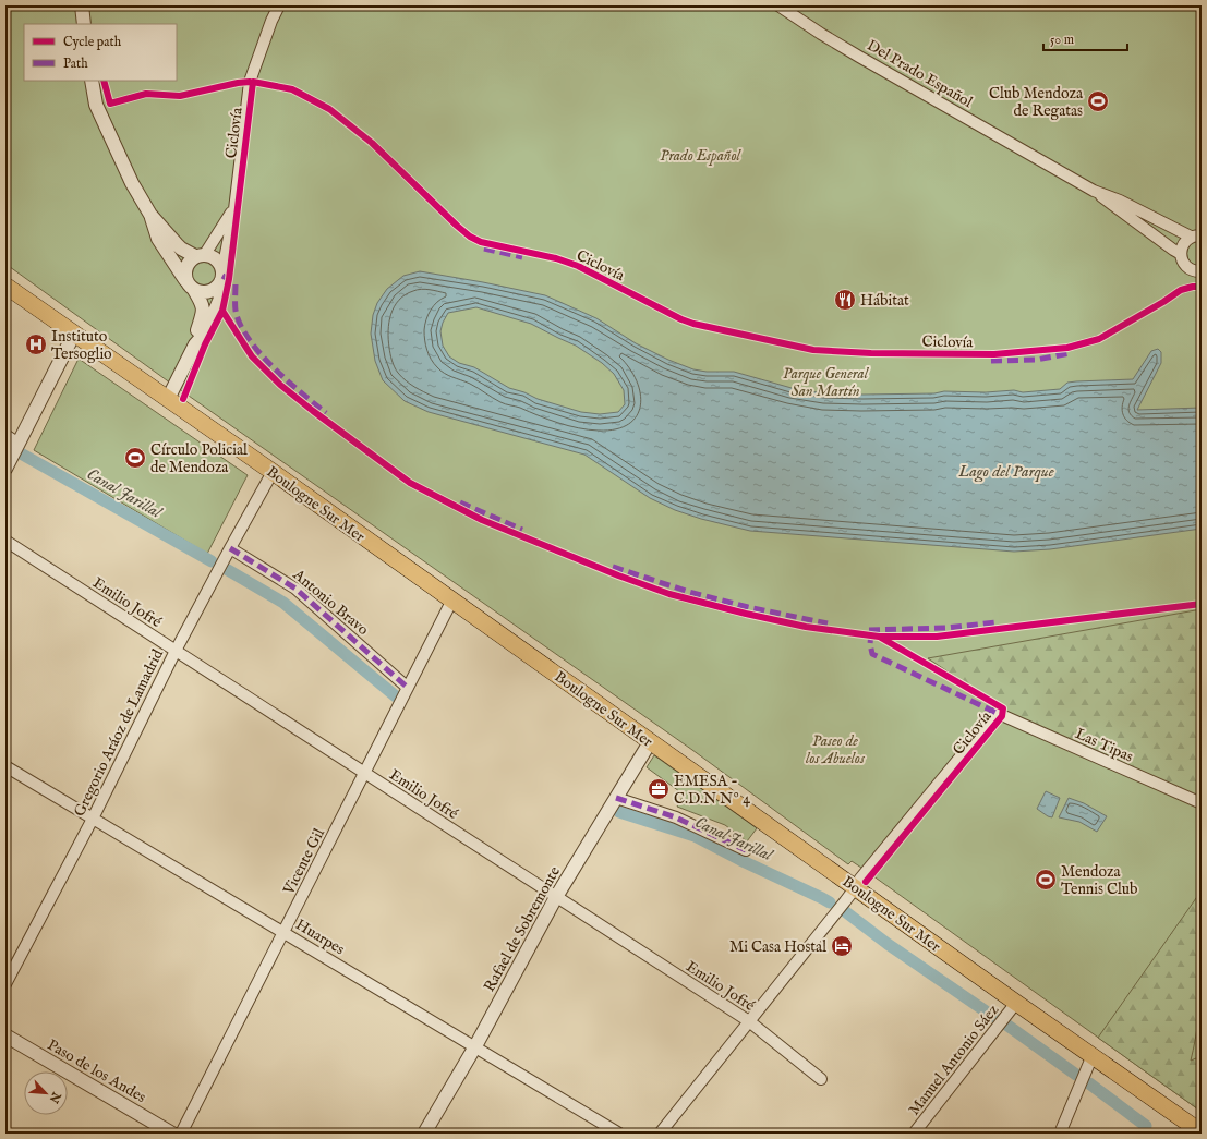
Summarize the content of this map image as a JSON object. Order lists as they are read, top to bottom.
{
  "streets": {
    "main road": ["Boulogne Sur Mer"],
    "street": [
      "Del Prado Español",
      "Emilio Jofré",
      "Antonio Bravo",
      "Gregorio Aráoz de Lamadrid",
      "Las Tipas",
      "Vicente Gil",
      "Rafael de Sobremonte",
      "Huarpes",
      "Manuel Antonio Sáez",
      "Paso de los Andes"
    ],
    "cycle path": ["Ciclovía"]
  },
  "crossings": [
    ["Boulogne Sur Mer", "Gregorio Aráoz de Lamadrid"],
    ["Boulogne Sur Mer", "Las Tipas"],
    ["Boulogne Sur Mer", "Vicente Gil"],
    ["Boulogne Sur Mer", "Rafael de Sobremonte"],
    ["Boulogne Sur Mer", "Manuel Antonio Sáez"],
    ["Emilio Jofré", "Gregorio Aráoz de Lamadrid"],
    ["Emilio Jofré", "Vicente Gil"],
    ["Emilio Jofré", "Rafael de Sobremonte"],
    ["Antonio Bravo", "Gregorio Aráoz de Lamadrid"],
    ["Antonio Bravo", "Vicente Gil"],
    ["Gregorio Aráoz de Lamadrid", "Huarpes"],
    ["Vicente Gil", "Huarpes"],
    ["Rafael de Sobremonte", "Huarpes"]
  ],
  "water": ["Lago del Parque", "Canal Jarillal"],
  "parks": ["Prado Español", "Parque General San Martín", "Paseo de los Abuelos"],
  "places": {
    "sports": ["Club Mendoza de Regatas", "Círculo Policial de Mendoza", "Mendoza Tennis Club"],
    "restaurant": ["Hábitat"],
    "hospital": ["Instituto Tersoglio"],
    "office": ["EMESA - C.D.N Nº 4"],
    "hotel": ["Mi Casa Hostal"]
  },
  "legend": ["Cycle path", "Path"],
  "scale_bar": "50 m",
  "north": "bottom right"
}
